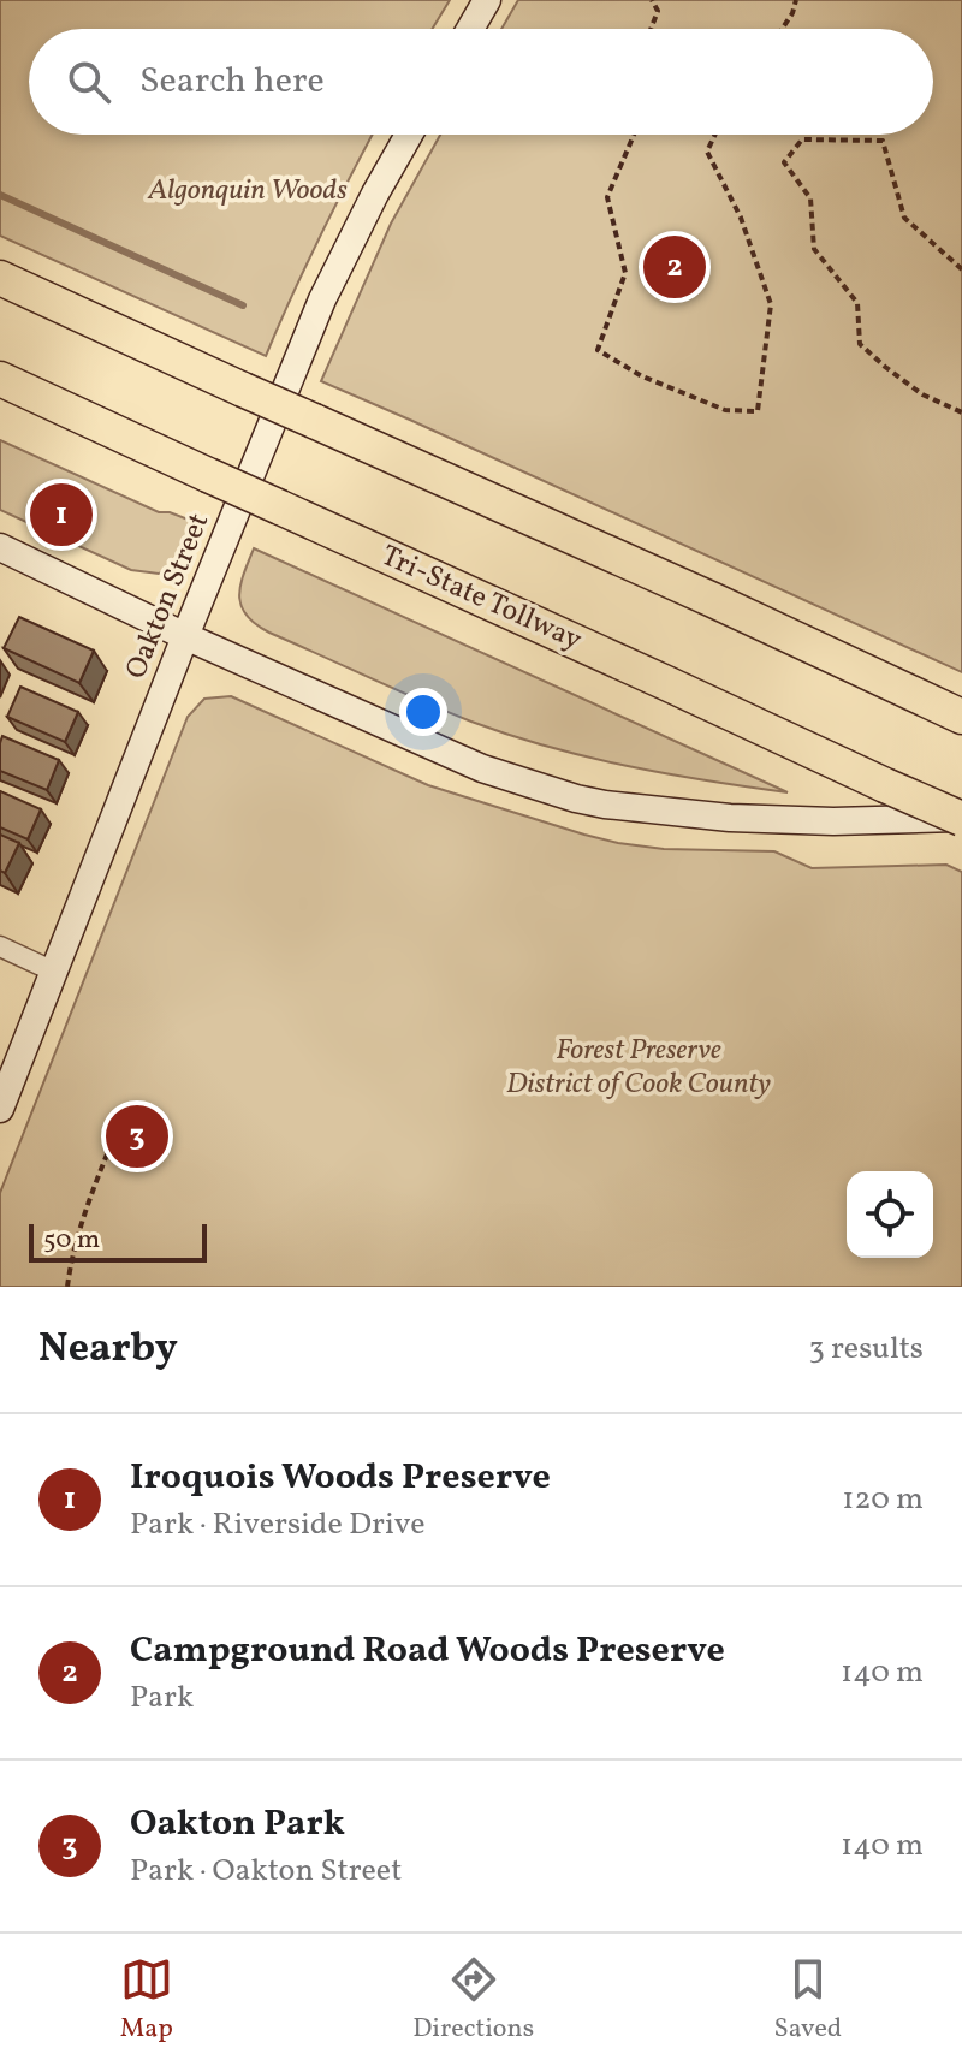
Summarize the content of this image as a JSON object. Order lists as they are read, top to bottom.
{
  "streets": {
    "highway": ["Tri-State Tollway"],
    "main road": ["Oakton Street"]
  },
  "parks": ["Algonquin Woods", "Forest Preserve District of Cook County"],
  "scale_bar": "50 m",
  "page": {
    "search": "Search here",
    "pins": ["2", "1", "3"],
    "scale": "50 m",
    "heading": ["Nearby", "3 results"],
    "list": [
      {
        "mark": "1",
        "name": "Iroquois Woods Preserve",
        "note": "Park · Riverside Drive",
        "value": "120 m"
      },
      {
        "mark": "2",
        "name": "Campground Road Woods Preserve",
        "note": "Park",
        "value": "140 m"
      },
      {
        "mark": "3",
        "name": "Oakton Park",
        "note": "Park · Oakton Street",
        "value": "140 m"
      }
    ],
    "nav": ["Map", "Directions", "Saved"]
  }
}
